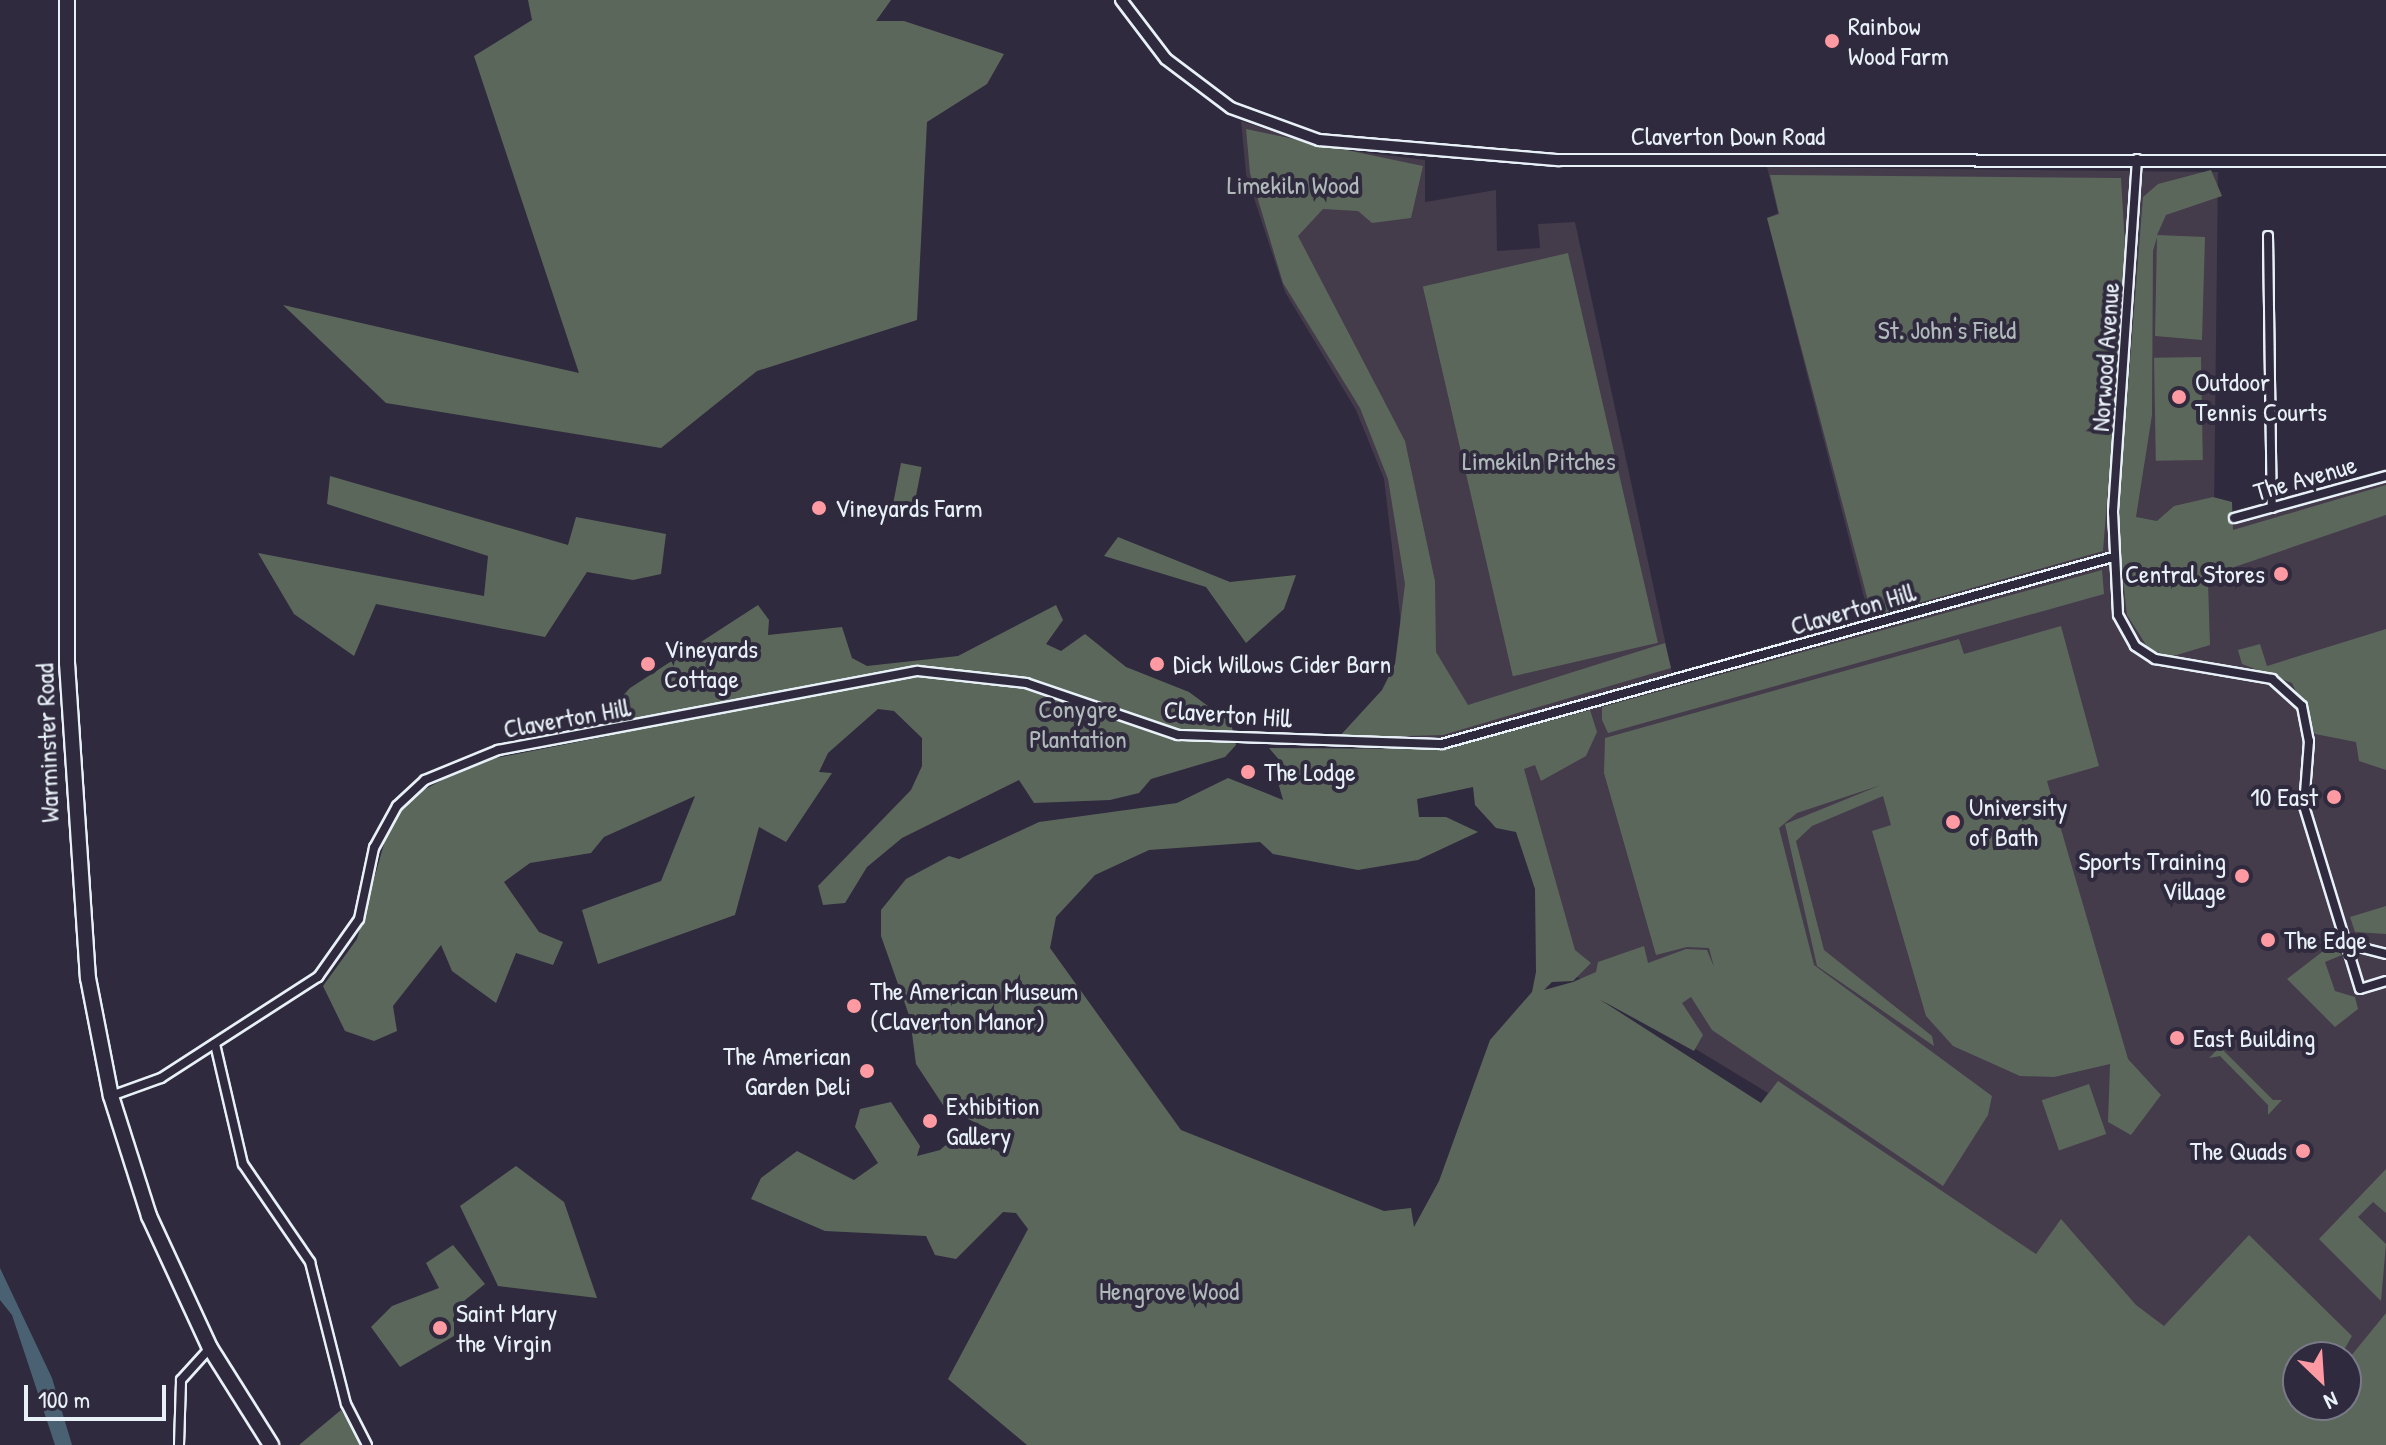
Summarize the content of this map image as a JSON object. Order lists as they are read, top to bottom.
{
  "streets": {
    "highway": ["Warminster Road"],
    "street": [
      "Claverton Down Road",
      "Norwood Avenue",
      "The Avenue",
      "Claverton Hill"
    ]
  },
  "crossings": [
    ["Claverton Down Road", "Norwood Avenue"],
    ["Norwood Avenue", "Claverton Hill"],
    ["Claverton Hill", "Warminster Road"]
  ],
  "parks": [
    "Limekiln Wood",
    "St. John's Field",
    "Limekiln Pitches",
    "Conygre Plantation",
    "Hengrove Wood"
  ],
  "places": [
    "Rainbow Wood Farm",
    "Outdoor Tennis Courts",
    "Vineyards Farm",
    "Central Stores",
    "Vineyards Cottage",
    "Dick Willows Cider Barn",
    "The Lodge",
    "10 East",
    "University of Bath",
    "Sports Training Village",
    "The Edge",
    "The American Museum (Claverton Manor)",
    "East Building",
    "The American Garden Deli",
    "Exhibition Gallery",
    "The Quads",
    "Saint Mary the Virgin"
  ],
  "scale_bar": "100 m",
  "north": "bottom right"
}
